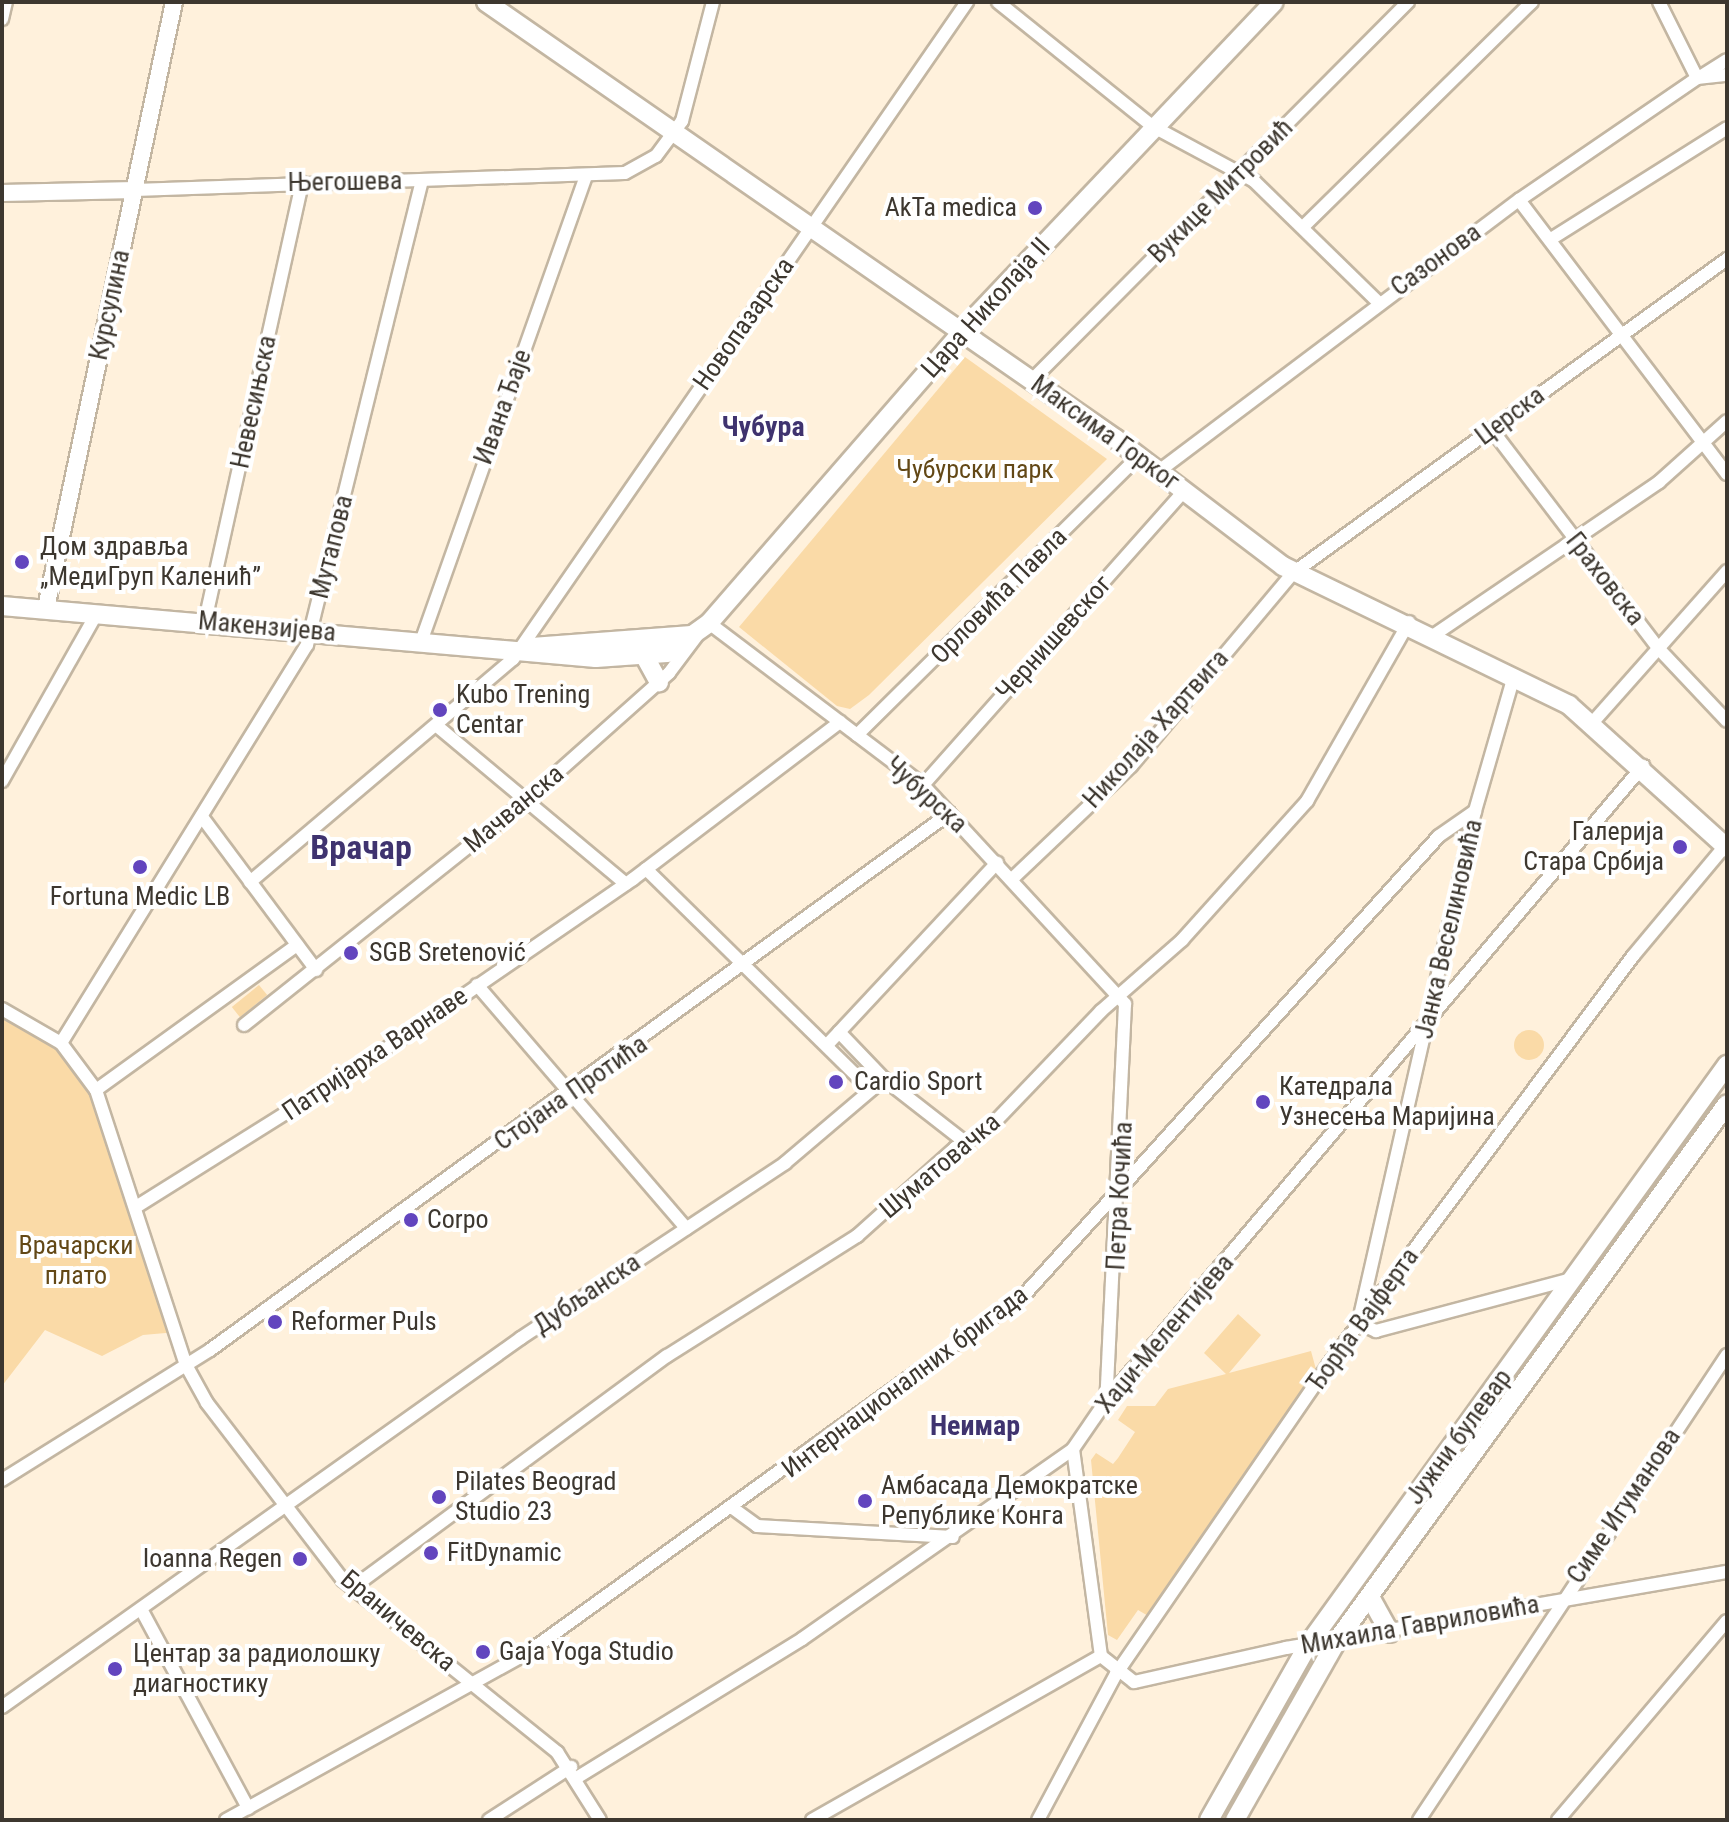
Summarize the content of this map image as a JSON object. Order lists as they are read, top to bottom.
{
  "streets": {
    "main road": [
      "Цара Николаја II",
      "Максима Горког",
      "Макензијева",
      "Јужни булевар"
    ],
    "street": [
      "Његошева",
      "Вукице Митровић",
      "Сазонова",
      "Курсулина",
      "Новопазарска",
      "Невесињска",
      "Ивана Ђаје",
      "Церска",
      "Мутапова",
      "Граховска",
      "Орловића Павла",
      "Чернишевског",
      "Николаја Хартвига",
      "Чубурска",
      "Мачванска",
      "Јанка Веселиновића",
      "Патријарха Варнаве",
      "Стојана Протића",
      "Шуматовачка",
      "Петра Кочића",
      "Дубљанска",
      "Ђорђа Вајферта",
      "Хаџи-Мелентијева",
      "Интернационалних бригада",
      "Симе Игуманова",
      "Браничевска",
      "Михаила Гавриловића"
    ]
  },
  "crossings": [
    ["Његошева", "Курсулина"],
    ["Његошева", "Невесињска"],
    ["Његошева", "Ивана Ђаје"],
    ["Његошева", "Максима Горког"],
    ["Његошева", "Мутапова"],
    ["Вукице Митровић", "Максима Горког"],
    ["Сазонова", "Максима Горког"],
    ["Курсулина", "Макензијева"],
    ["Цара Николаја II", "Максима Горког"],
    ["Цара Николаја II", "Макензијева"],
    ["Цара Николаја II", "Чубурска"],
    ["Цара Николаја II", "Мачванска"],
    ["Новопазарска", "Максима Горког"],
    ["Новопазарска", "Макензијева"],
    ["Невесињска", "Макензијева"],
    ["Ивана Ђаје", "Макензијева"],
    ["Церска", "Максима Горког"],
    ["Церска", "Граховска"],
    ["Церска", "Николаја Хартвига"],
    ["Максима Горког", "Орловића Павла"],
    ["Максима Горког", "Чернишевског"],
    ["Максима Горког", "Николаја Хартвига"],
    ["Максима Горког", "Јанка Веселиновића"],
    ["Максима Горког", "Шуматовачка"],
    ["Максима Горког", "Ђорђа Вајферта"],
    ["Максима Горког", "Хаџи-Мелентијева"],
    ["Мутапова", "Макензијева"],
    ["Мутапова", "Браничевска"],
    ["Орловића Павла", "Чубурска"],
    ["Макензијева", "Чубурска"],
    ["Макензијева", "Мачванска"],
    ["Чернишевског", "Чубурска"],
    ["Николаја Хартвига", "Чубурска"],
    ["Чубурска", "Мачванска"],
    ["Чубурска", "Патријарха Варнаве"],
    ["Чубурска", "Стојана Протића"],
    ["Чубурска", "Шуматовачка"],
    ["Чубурска", "Петра Кочића"],
    ["Јанка Веселиновића", "Ђорђа Вајферта"],
    ["Јанка Веселиновића", "Хаџи-Мелентијева"],
    ["Јанка Веселиновића", "Интернационалних бригада"],
    ["Патријарха Варнаве", "Браничевска"],
    ["Стојана Протића", "Браничевска"],
    ["Шуматовачка", "Петра Кочића"],
    ["Шуматовачка", "Браничевска"],
    ["Петра Кочића", "Хаџи-Мелентијева"],
    ["Петра Кочића", "Интернационалних бригада"],
    ["Дубљанска", "Браничевска"],
    ["Ђорђа Вајферта", "Михаила Гавриловића"],
    ["Хаџи-Мелентијева", "Браничевска"],
    ["Интернационалних бригада", "Браничевска"],
    ["Јужни булевар", "Михаила Гавриловића"],
    ["Симе Игуманова", "Михаила Гавриловића"]
  ],
  "districts": ["Чубура", "Врачар", "Неимар"],
  "parks": ["Чубурски парк", "Врачарски плато"],
  "places": [
    "AkTa medica",
    "Дом здравља „МедиГруп Каленић”",
    "Kubo Trening Centar",
    "Галерија Стара Србија",
    "Fortuna Medic LB",
    "SGB Sretenović",
    "Cardio Sport",
    "Катедрала Узнесења Маријина",
    "Corpo",
    "Reformer Puls",
    "Pilates Beograd Studio 23",
    "Амбасада Демократске Републике Конга",
    "FitDynamic",
    "Ioanna Regen",
    "Gaja Yoga Studio",
    "Центар за радиолошку диагностику"
  ]
}
